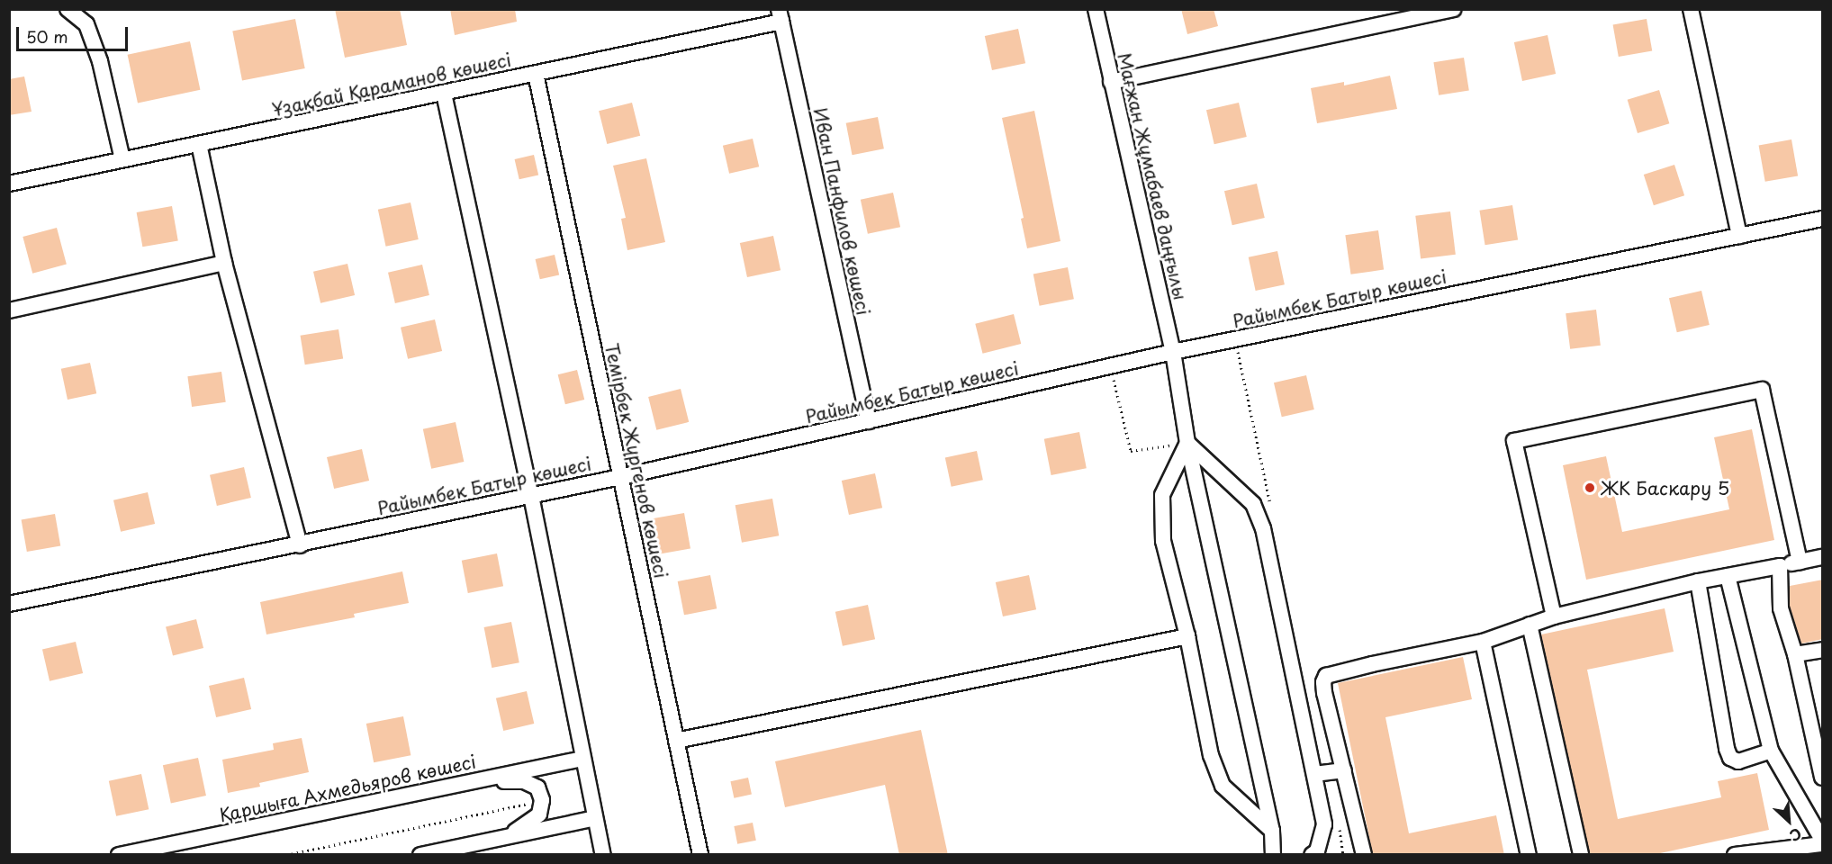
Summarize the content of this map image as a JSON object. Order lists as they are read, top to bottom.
{
  "streets": {
    "street": [
      "Ұзақбай Қараманов көшесі",
      "Мағжан Жұмабаев даңғылы",
      "Иван Панфилов көшесі",
      "Райымбек Батыр көшесі",
      "Темірбек Жүргенов көшесі",
      "Қаршыға Ахмедьяров көшесі"
    ]
  },
  "crossings": [
    ["Ұзақбай Қараманов көшесі", "Иван Панфилов көшесі"],
    ["Ұзақбай Қараманов көшесі", "Темірбек Жүргенов көшесі"],
    ["Мағжан Жұмабаев даңғылы", "Райымбек Батыр көшесі"],
    ["Иван Панфилов көшесі", "Райымбек Батыр көшесі"],
    ["Райымбек Батыр көшесі", "Темірбек Жүргенов көшесі"]
  ],
  "places": ["ЖК Баскару 5"],
  "scale_bar": "50 m",
  "north": "bottom right"
}
